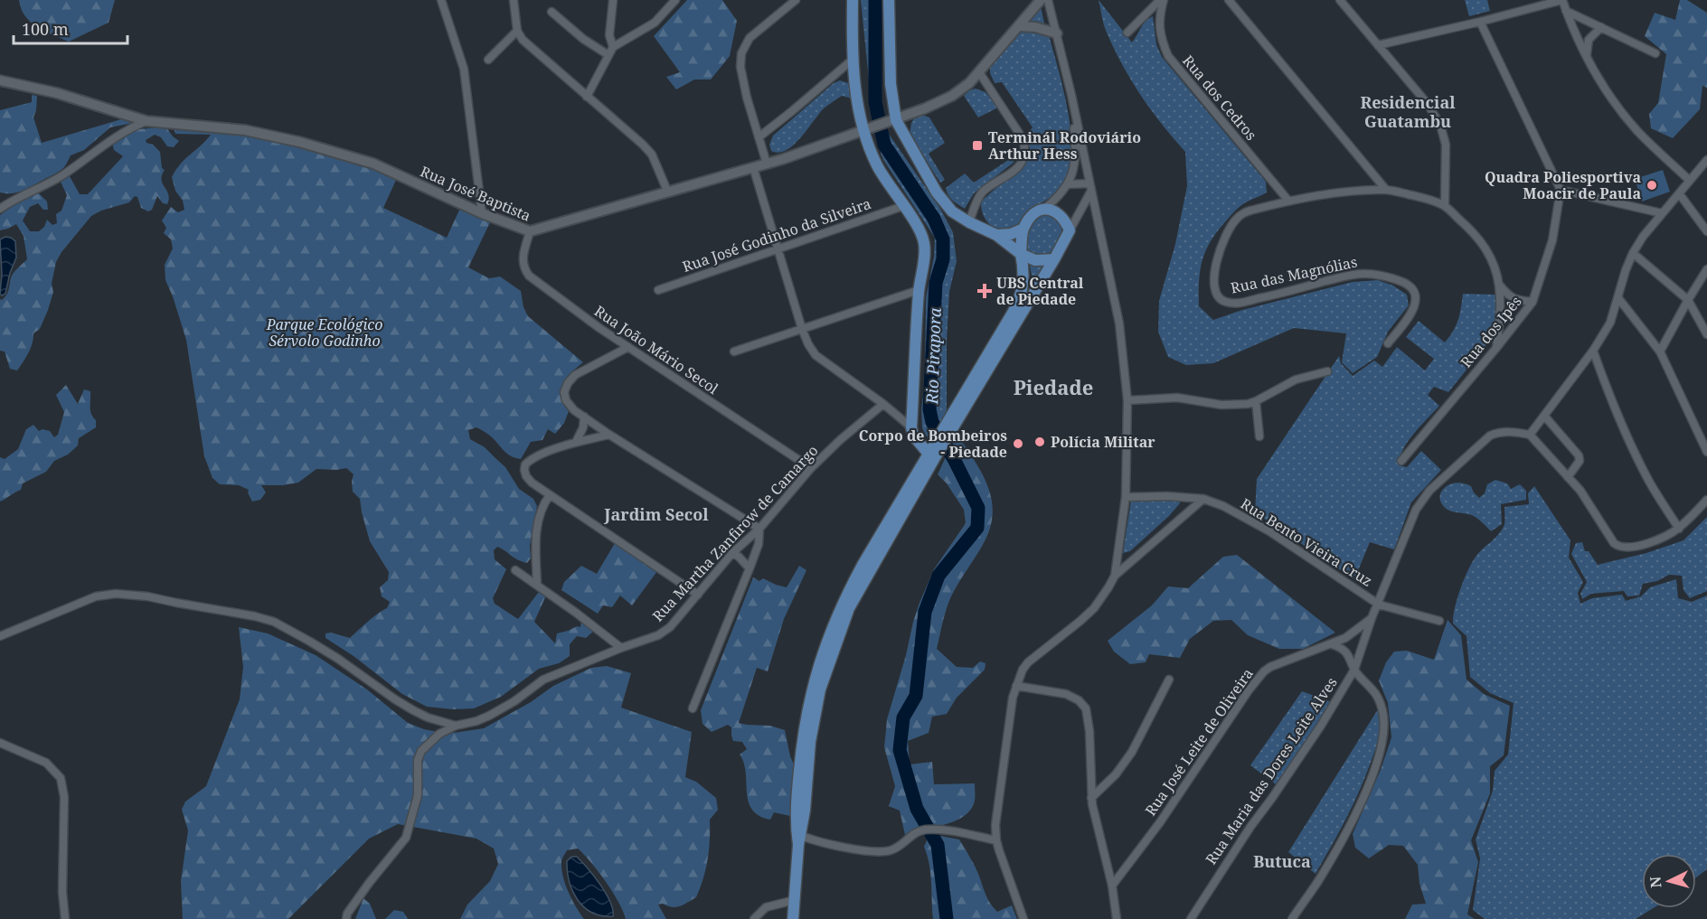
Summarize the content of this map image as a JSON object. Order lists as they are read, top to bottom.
{
  "streets": {
    "street": [
      "Rua dos Cedros",
      "Rua José Baptista",
      "Rua José Godinho da Silveira",
      "Rua das Magnólias",
      "Rua dos Ipês",
      "Rua João Mário Secol",
      "Rua Martha Zanfirow de Camargo",
      "Rua Bento Vieira Cruz",
      "Rua José Leite de Oliveira",
      "Rua Maria das Dores Leite Alves"
    ]
  },
  "crossings": [
    ["Rua dos Cedros", "Rua das Magnólias"],
    ["Rua José Baptista", "Rua João Mário Secol"],
    ["Rua das Magnólias", "Rua dos Ipês"],
    ["Rua João Mário Secol", "Rua Martha Zanfirow de Camargo"],
    ["Rua Bento Vieira Cruz", "Rua Maria das Dores Leite Alves"],
    ["Rua José Leite de Oliveira", "Rua Maria das Dores Leite Alves"]
  ],
  "districts": [
    "Residencial Guatambu",
    "Piedade",
    "Jardim Secol",
    "Butuca"
  ],
  "water": ["Rio Pirapora"],
  "parks": ["Parque Ecológico Sérvolo Godinho"],
  "places": {
    "transit": ["Terminál Rodoviário Arthur Hess"],
    "other": ["Quadra Poliesportiva Moacir de Paula", "Polícia Militar", "Corpo de Bombeiros - Piedade"],
    "health": ["UBS Central de Piedade"]
  },
  "scale_bar": "100 m",
  "north": "left"
}
